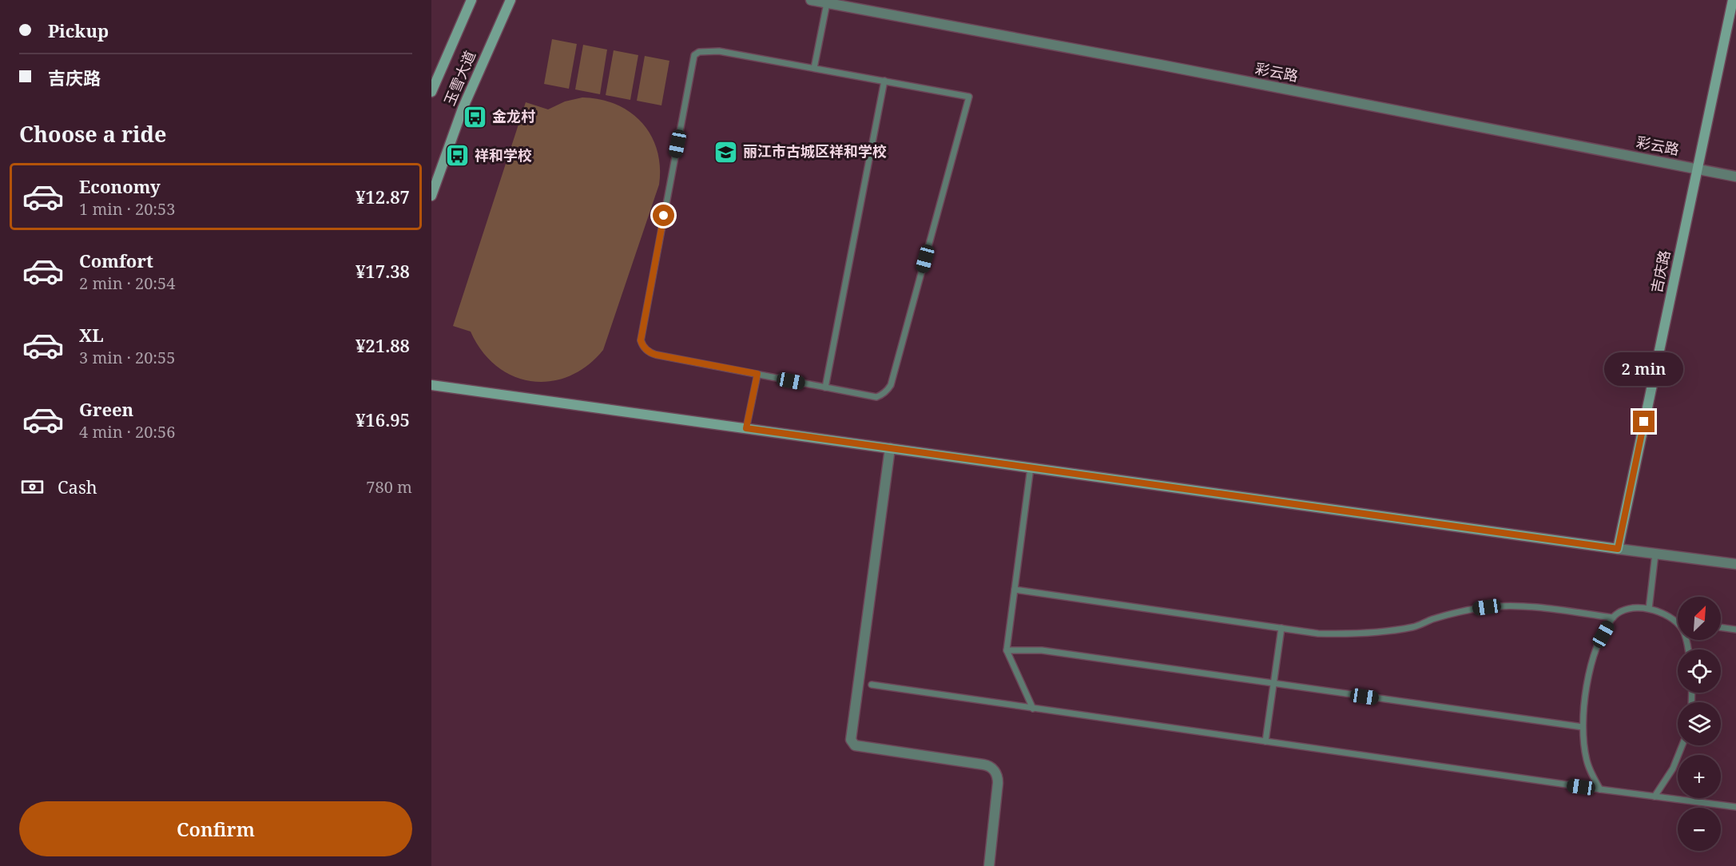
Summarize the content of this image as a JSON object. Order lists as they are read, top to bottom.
{
  "streets": {
    "street": ["彩云路", "玉雪大道", "吉庆路"]
  },
  "crossings": [
    ["彩云路", "吉庆路"]
  ],
  "places": {
    "bus stop": ["金龙村", "祥和学校"],
    "school or university": ["丽江市古城区祥和学校"]
  },
  "north": "top right",
  "page": {
    "banner": ["Pickup", "吉庆路"],
    "heading": "Choose a ride",
    "list": [
      {
        "name": "Economy",
        "note": "1 min · 20:53",
        "value": "¥12.87"
      },
      {
        "name": "Comfort",
        "note": "2 min · 20:54",
        "value": "¥17.38"
      },
      {
        "name": "XL",
        "note": "3 min · 20:55",
        "value": "¥21.88"
      },
      {
        "name": "Green",
        "note": "4 min · 20:56",
        "value": "¥16.95"
      }
    ],
    "bubble": "2 min",
    "pay": ["Cash", "780 m"],
    "map_buttons": ["+", "−"],
    "buttons": "Confirm"
  }
}
